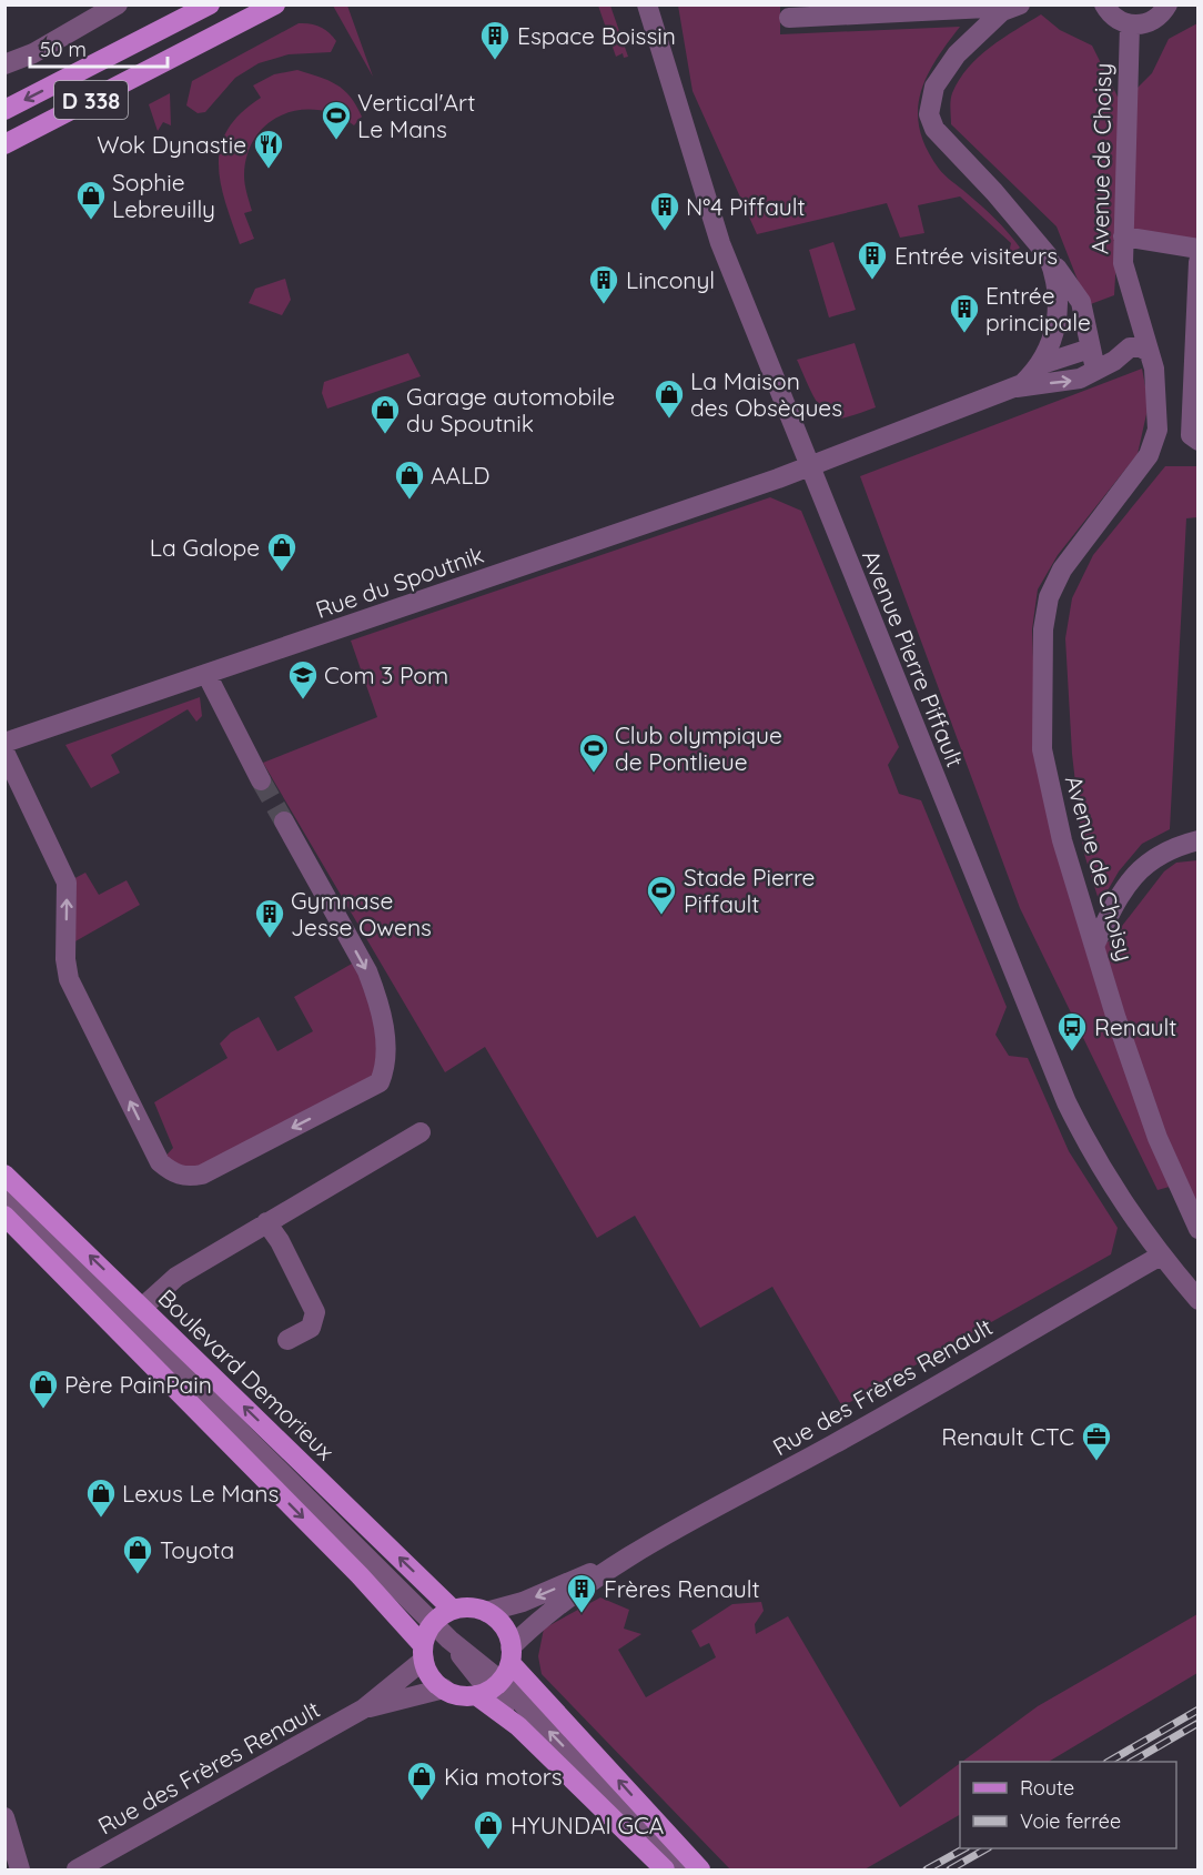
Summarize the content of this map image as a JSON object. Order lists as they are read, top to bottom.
{
  "streets": {
    "main road": ["D 338", "Boulevard Demorieux"],
    "street": [
      "Avenue de Choisy",
      "Rue du Spoutnik",
      "Avenue Pierre Piffault",
      "Rue des Frères Renault"
    ]
  },
  "crossings": [
    ["Rue du Spoutnik", "Avenue Pierre Piffault"],
    ["Avenue Pierre Piffault", "Rue des Frères Renault"]
  ],
  "places": {
    "building": [
      "Espace Boissin",
      "N°4 Piffault",
      "Entrée visiteurs",
      "Linconyl",
      "Entrée principale",
      "Gymnase Jesse Owens",
      "Frères Renault"
    ],
    "sports": ["Vertical'Art Le Mans", "Club olympique de Pontlieue", "Stade Pierre Piffault"],
    "restaurant": ["Wok Dynastie"],
    "shop": [
      "Sophie Lebreuilly",
      "La Maison des Obsèques",
      "Garage automobile du Spoutnik",
      "AALD",
      "La Galope",
      "Père PainPain",
      "Lexus Le Mans",
      "Toyota",
      "Kia motors",
      "HYUNDAI GCA"
    ],
    "school or university": ["Com 3 Pom"],
    "bus stop": ["Renault"],
    "office": ["Renault CTC"]
  },
  "legend": ["Route", "Voie ferrée"],
  "scale_bar": "50 m"
}
